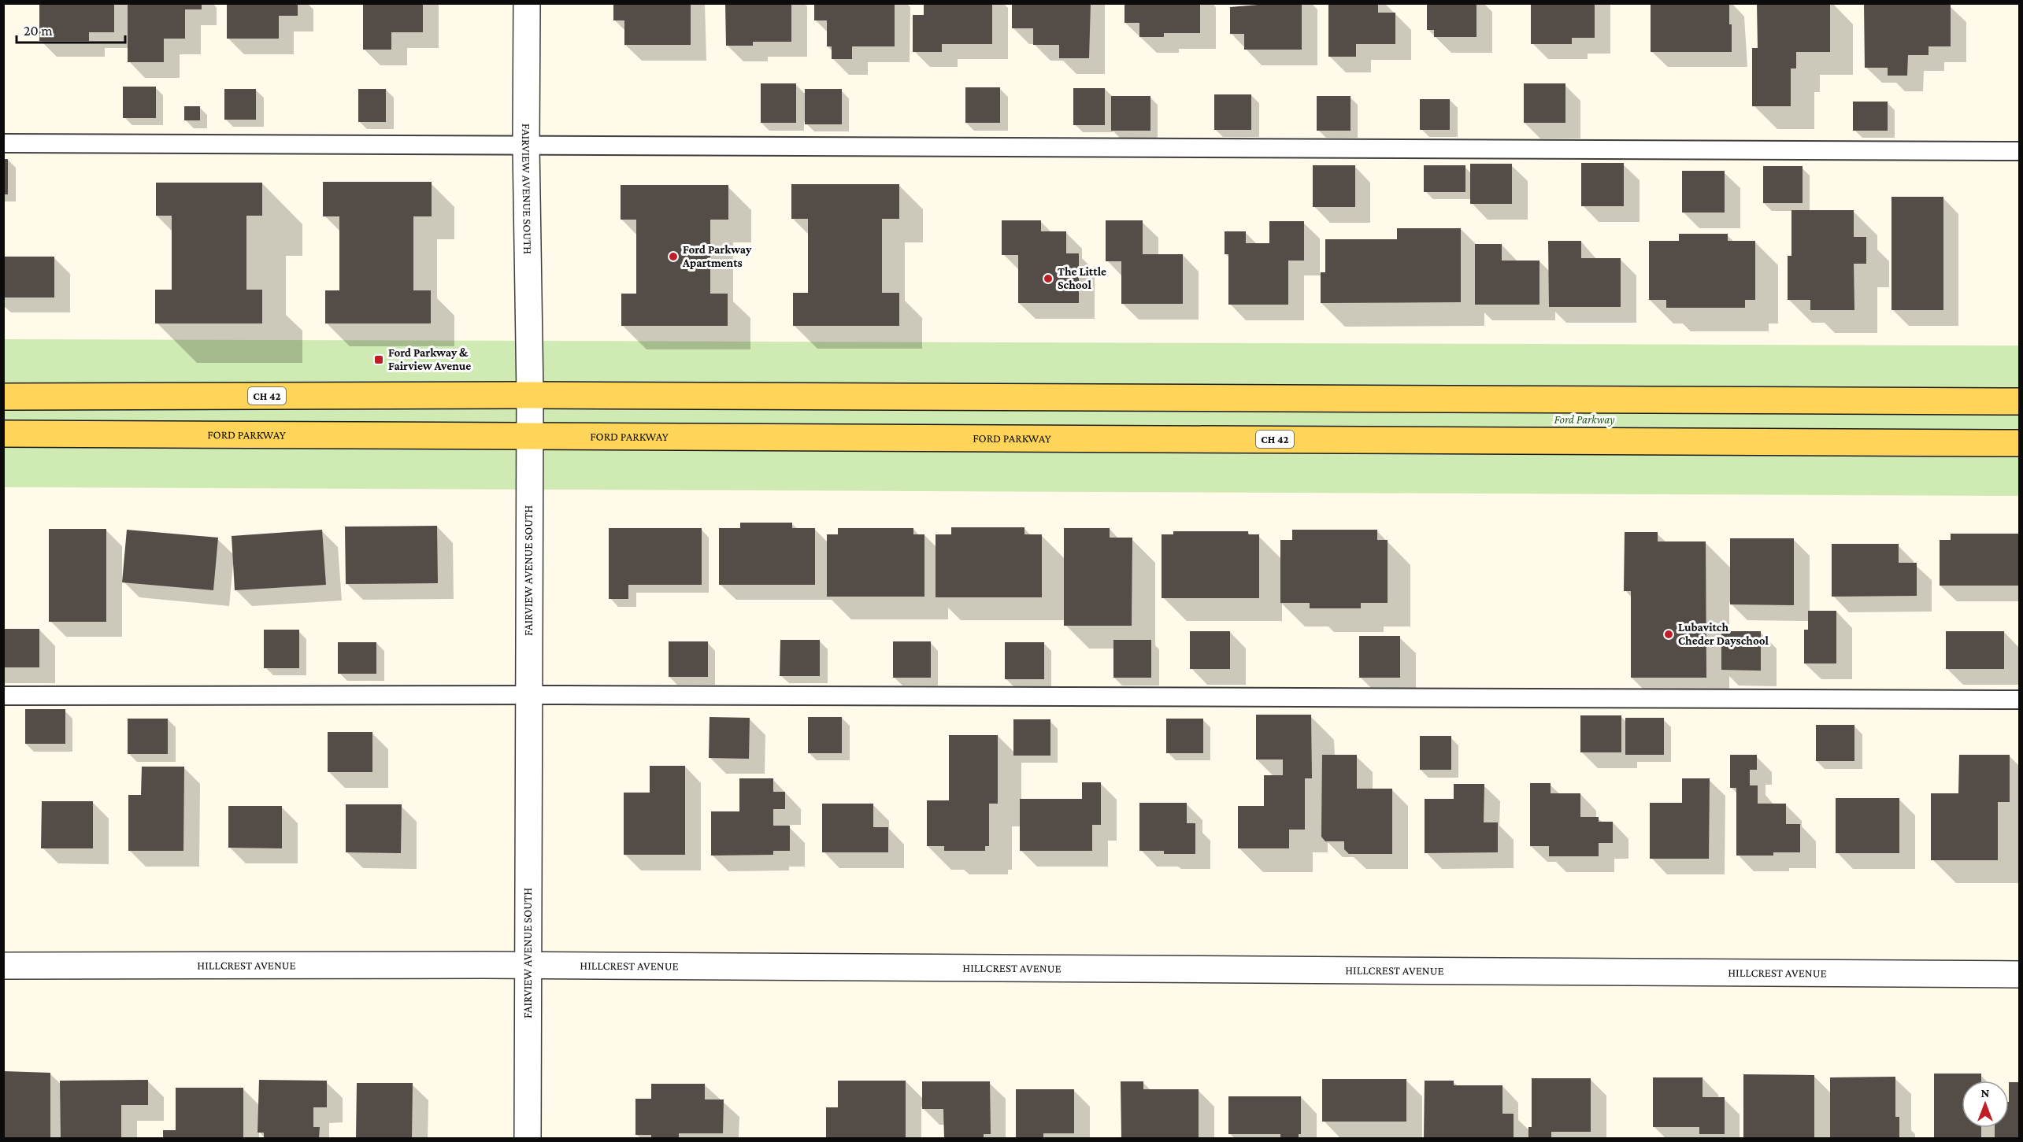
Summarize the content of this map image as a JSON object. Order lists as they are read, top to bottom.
{
  "streets": {
    "main road": ["CH 42", "FORD PARKWAY"],
    "street": ["FAIRVIEW AVENUE SOUTH", "HILLCREST AVENUE"]
  },
  "crossings": [
    ["FAIRVIEW AVENUE SOUTH", "CH 42"],
    ["FAIRVIEW AVENUE SOUTH", "FORD PARKWAY"],
    ["FAIRVIEW AVENUE SOUTH", "HILLCREST AVENUE"]
  ],
  "parks": ["Ford Parkway"],
  "places": {
    "other": ["Ford Parkway Apartments", "The Little School", "Lubavitch Cheder Dayschool"],
    "transit": ["Ford Parkway & Fairview Avenue"]
  },
  "scale_bar": "20 m",
  "north": "top"
}
